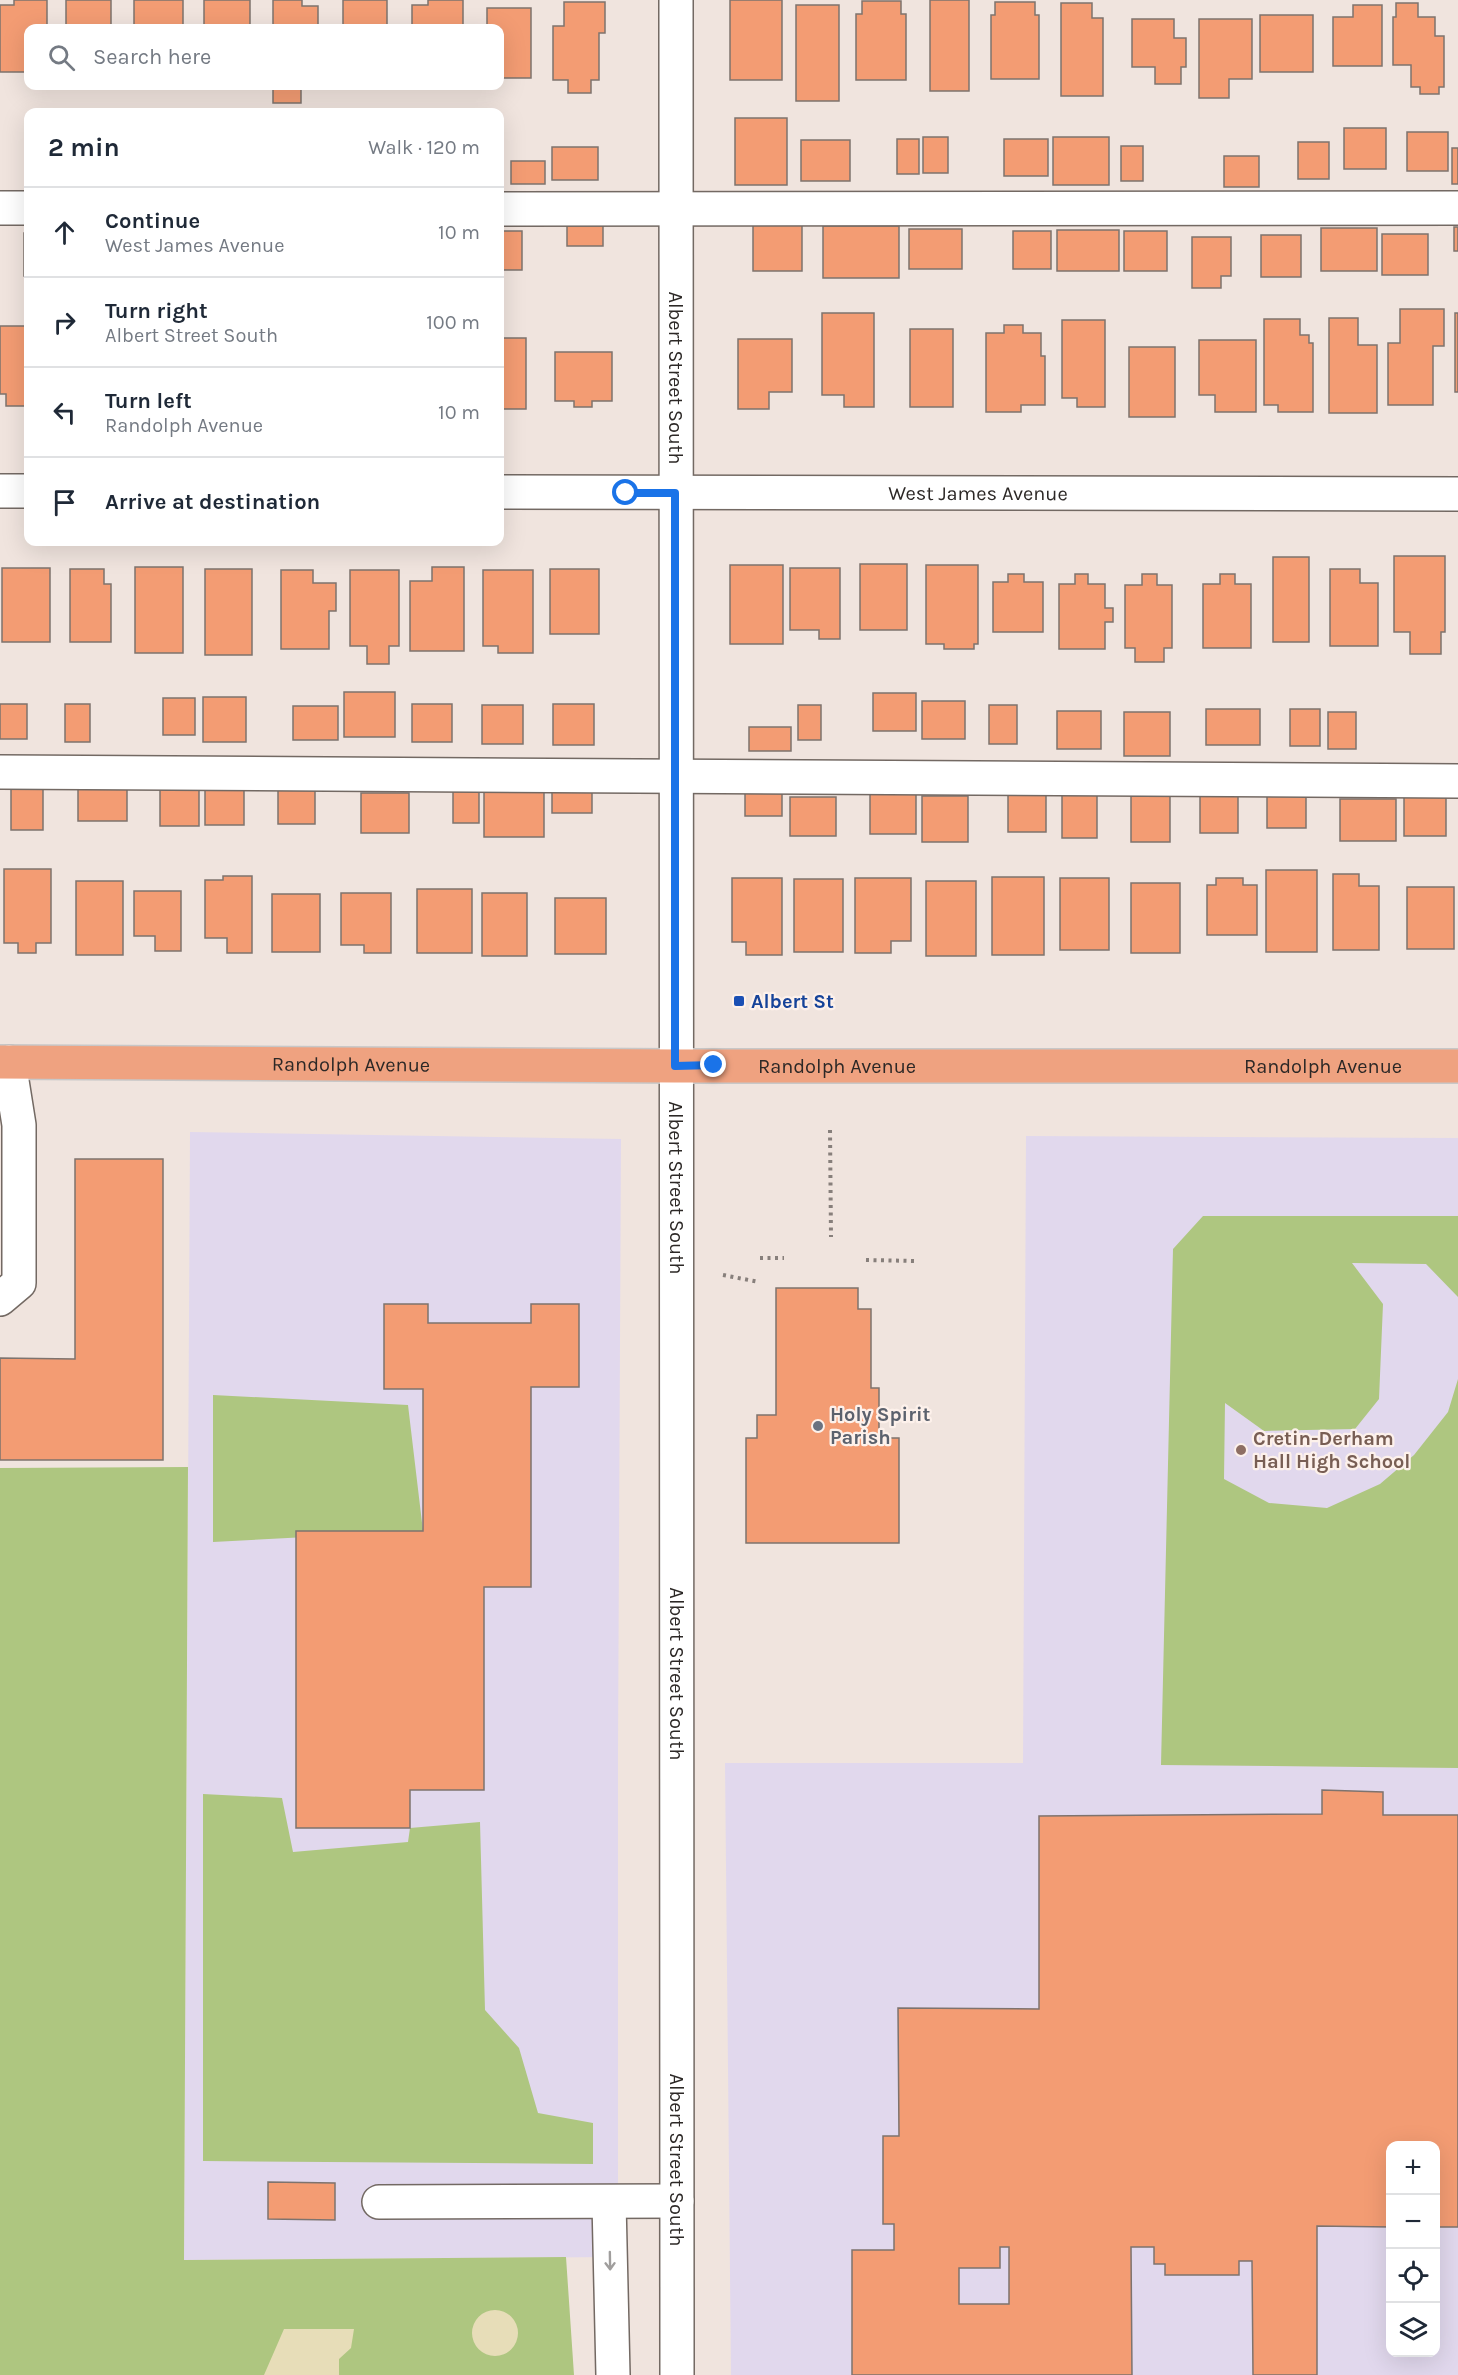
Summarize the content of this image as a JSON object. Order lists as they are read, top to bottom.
{
  "streets": {
    "main road": ["Randolph Avenue"],
    "street": ["Albert Street South", "West James Avenue"]
  },
  "crossings": [
    ["Albert Street South", "West James Avenue"],
    ["Albert Street South", "Randolph Avenue"]
  ],
  "places": {
    "transit": ["Albert St"],
    "other": ["Holy Spirit Parish", "Cretin-Derham Hall High School"]
  },
  "page": {
    "search": "Search here",
    "heading": ["2 min", "Walk · 120 m"],
    "list": [
      ["Continue", "West James Avenue", "10 m"],
      ["Turn right", "Albert Street South", "100 m"],
      ["Turn left", "Randolph Avenue", "10 m"],
      "Arrive at destination"
    ],
    "map_buttons": ["+", "−"]
  }
}
